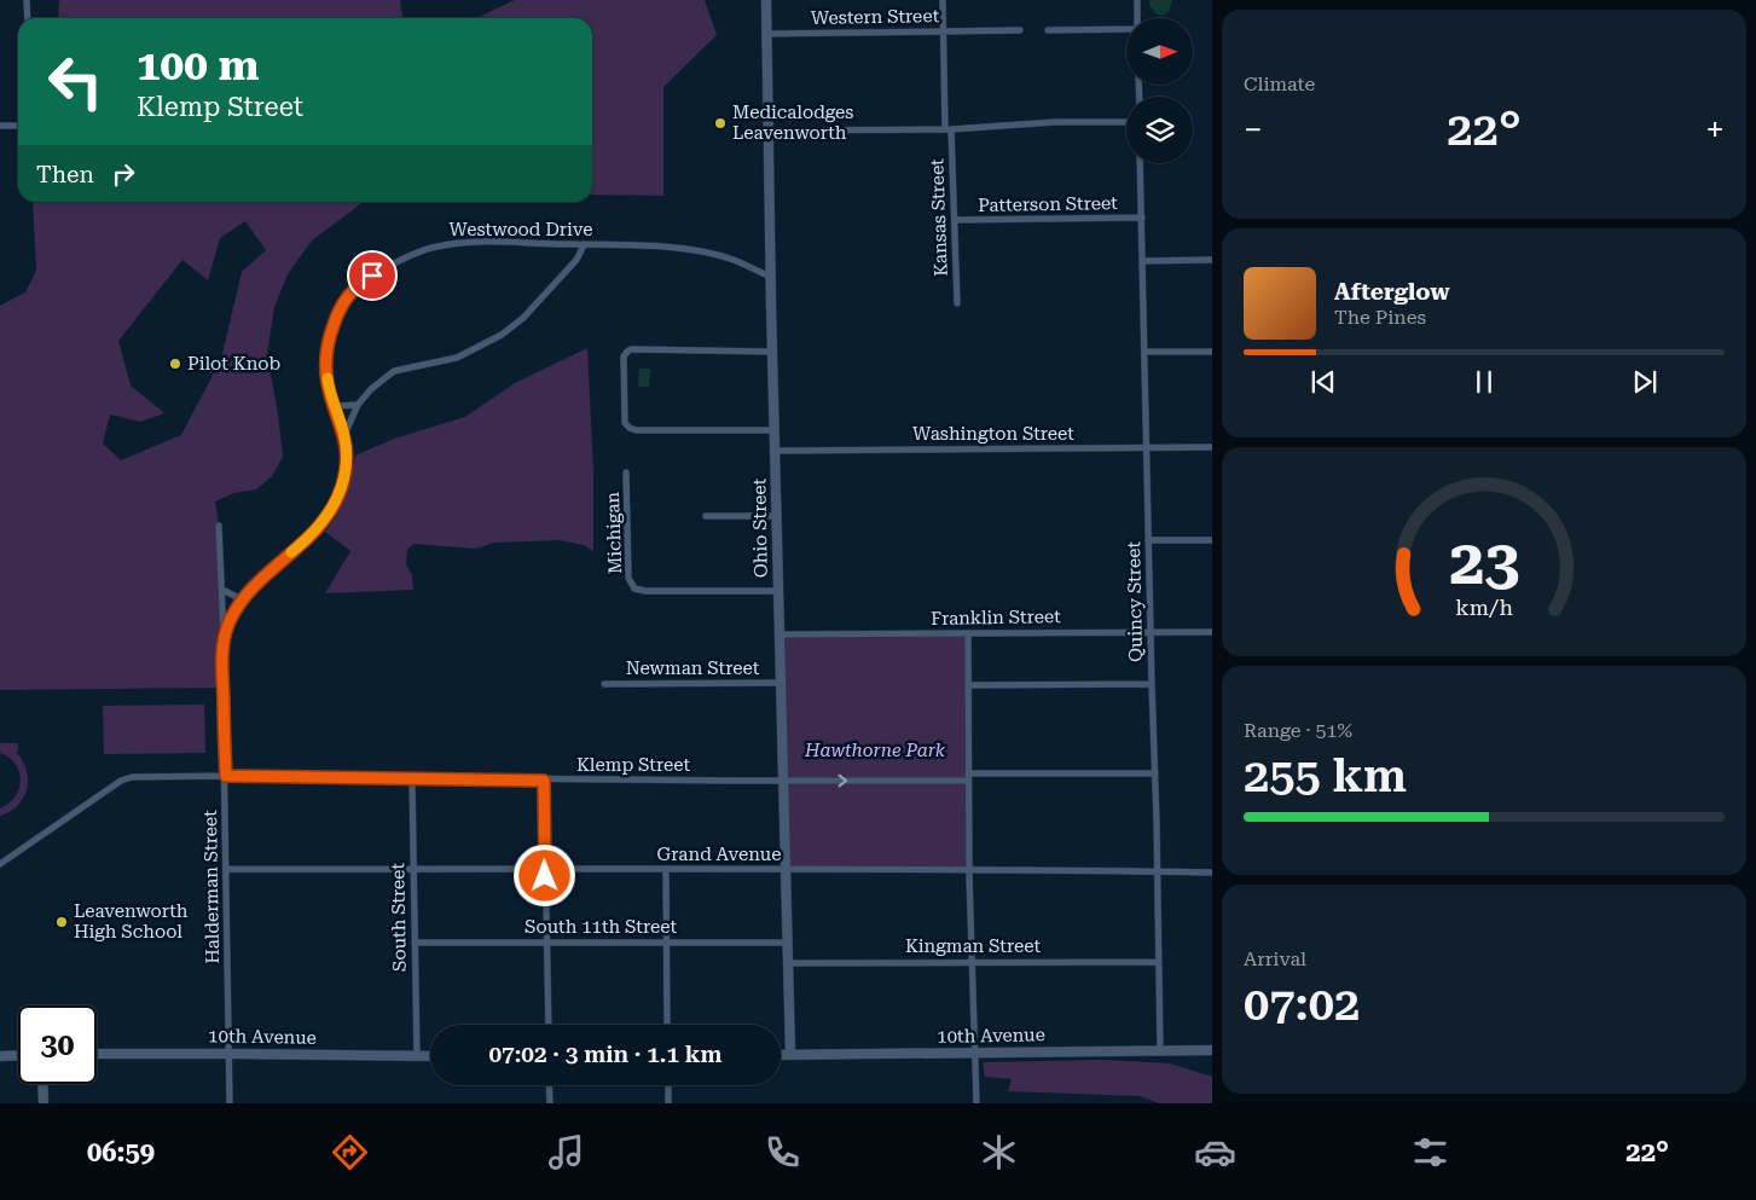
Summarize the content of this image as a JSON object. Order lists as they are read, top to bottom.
{
  "streets": {
    "street": [
      "Western Street",
      "Patterson Street",
      "Kansas Street",
      "Westwood Drive",
      "Washington Street",
      "Ohio Street",
      "Michigan",
      "Quincy Street",
      "Franklin Street",
      "Newman Street",
      "Klemp Street",
      "Grand Avenue",
      "Halderman Street",
      "South Street",
      "South 11th Street",
      "Kingman Street",
      "10th Avenue"
    ]
  },
  "crossings": [
    ["Western Street", "Kansas Street"],
    ["Western Street", "Ohio Street"],
    ["Patterson Street", "Kansas Street"],
    ["Patterson Street", "Quincy Street"],
    ["Westwood Drive", "Ohio Street"],
    ["Westwood Drive", "Halderman Street"],
    ["Washington Street", "Ohio Street"],
    ["Washington Street", "Quincy Street"],
    ["Ohio Street", "Michigan"],
    ["Ohio Street", "Franklin Street"],
    ["Ohio Street", "Newman Street"],
    ["Ohio Street", "Klemp Street"],
    ["Ohio Street", "Grand Avenue"],
    ["Ohio Street", "South 11th Street"],
    ["Ohio Street", "Kingman Street"],
    ["Ohio Street", "10th Avenue"],
    ["Quincy Street", "Franklin Street"],
    ["Quincy Street", "Grand Avenue"],
    ["Quincy Street", "Kingman Street"],
    ["Quincy Street", "10th Avenue"],
    ["Klemp Street", "Halderman Street"],
    ["Klemp Street", "South Street"],
    ["Grand Avenue", "Halderman Street"],
    ["Grand Avenue", "South Street"],
    ["Halderman Street", "10th Avenue"],
    ["South Street", "South 11th Street"],
    ["South Street", "10th Avenue"]
  ],
  "parks": ["Hawthorne Park"],
  "places": ["Medicalodges Leavenworth", "Pilot Knob", "Leavenworth High School"],
  "north": "right",
  "page": {
    "tile": [
      "Climate",
      ["Range · 51%", "255 km"],
      ["Arrival", "07:02"]
    ],
    "turn": ["100 m", "Klemp Street"],
    "heat": ["−", "22°", "+"],
    "then": "Then",
    "song": ["Afterglow", "The Pines"],
    "limit": "30",
    "trip": "07:02 · 3 min · 1.1 km",
    "tabs": ["06:59", "22°"],
    "gauge": ["23", "km/h"]
  }
}
